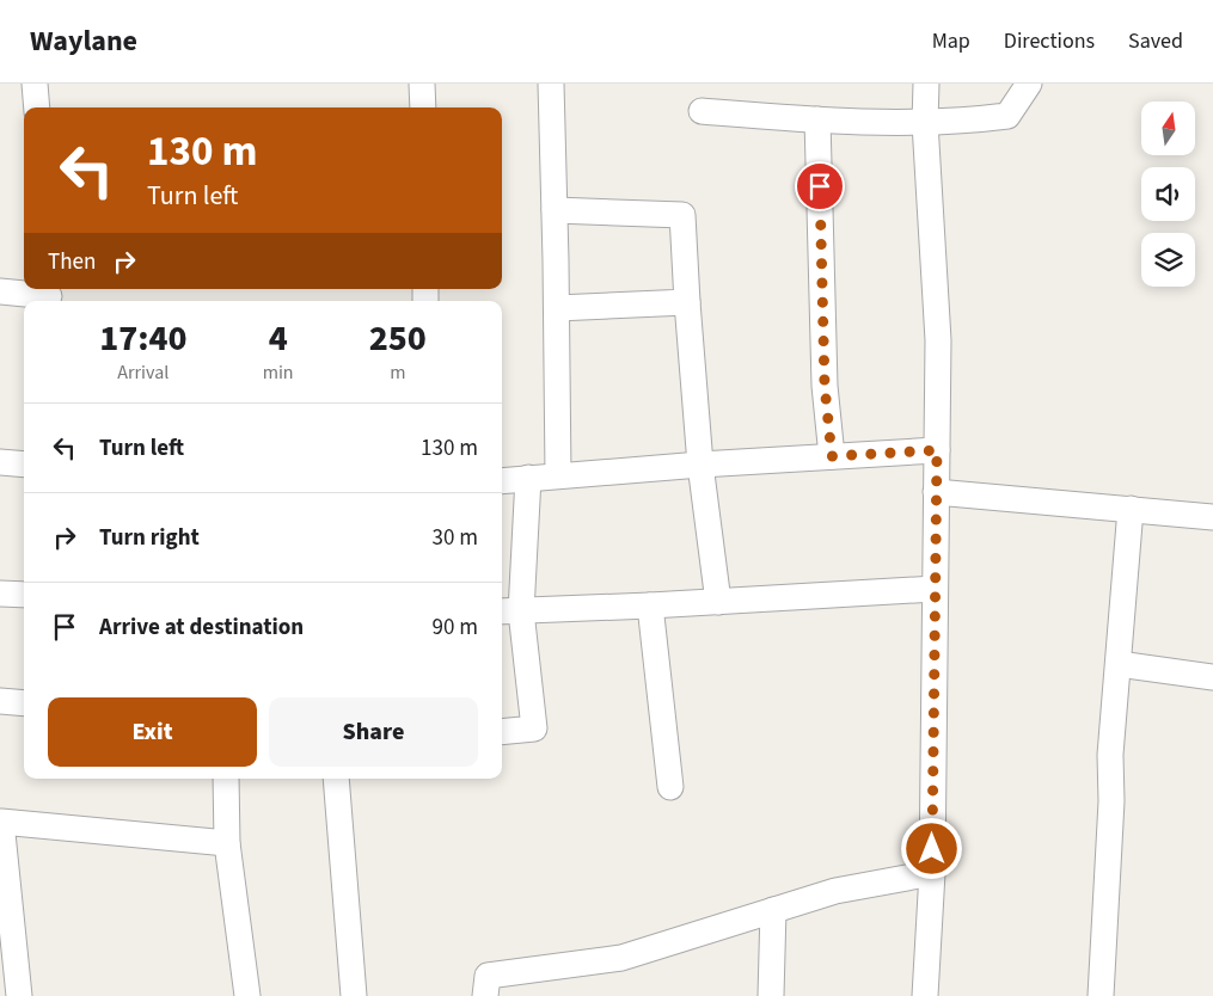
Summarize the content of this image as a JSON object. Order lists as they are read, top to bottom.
{
  "north": "top",
  "page": {
    "header": "Waylane",
    "nav": ["Map", "Directions", "Saved"],
    "turn": ["130 m", "Turn left"],
    "then": "Then",
    "eta": [
      "17:40",
      "Arrival",
      "4",
      "min",
      "250",
      "m"
    ],
    "list": [
      {
        "name": "Turn left",
        "value": "130 m"
      },
      {
        "name": "Turn right",
        "value": "30 m"
      },
      {
        "name": "Arrive at destination",
        "value": "90 m"
      }
    ],
    "buttons": ["Exit", "Share"]
  }
}
